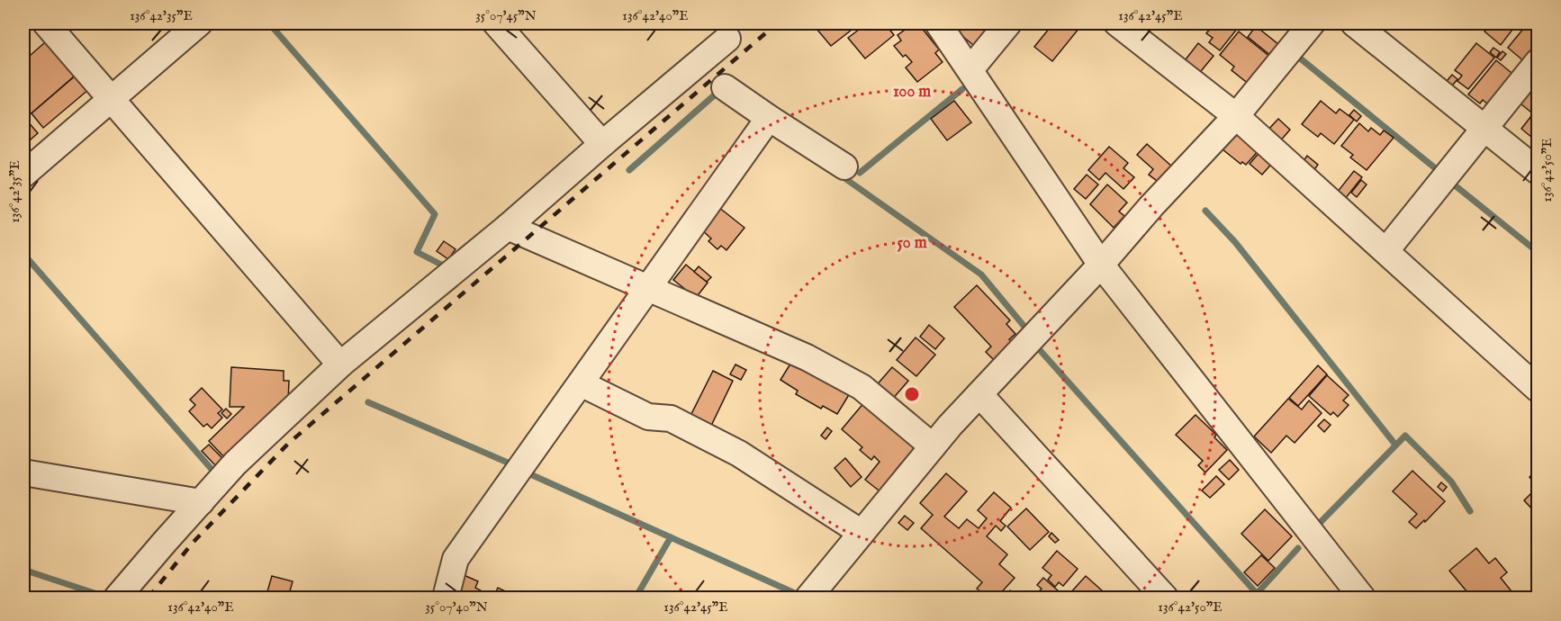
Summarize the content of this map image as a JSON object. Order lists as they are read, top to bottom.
{
  "coordinates": [
    "136°42'35\"E",
    "35°07'45\"N",
    "136°42'40\"E",
    "136°42'45\"E",
    "136°42'50\"E",
    "35°07'40\"N"
  ],
  "rings": ["100 m", "50 m"]
}
